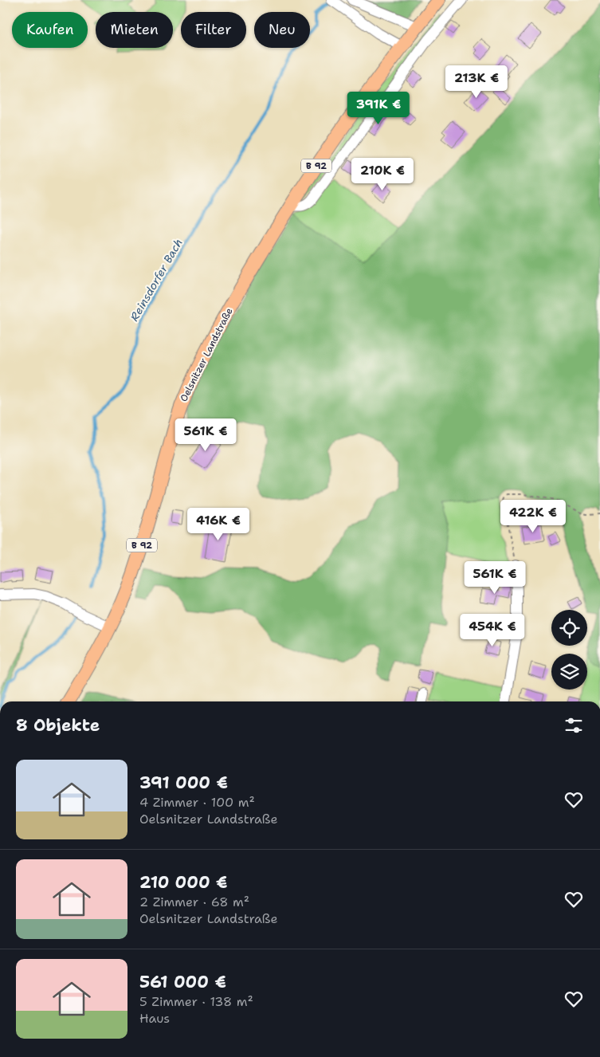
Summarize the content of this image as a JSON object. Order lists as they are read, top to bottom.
{
  "streets": {
    "main road": ["B 92", "Oelsnitzer Landstraße"]
  },
  "crossings": [
    ["B 92", "Oelsnitzer Landstraße"]
  ],
  "water": ["Reinsdorfer Bach"],
  "page": {
    "chip": [
      "Kaufen",
      "Mieten",
      "Filter",
      "Neu"
    ],
    "price": [
      "213K €",
      "391K €",
      "210K €",
      "561K €",
      "422K €",
      "416K €",
      "561K €",
      "454K €"
    ],
    "heading": "8 Objekte",
    "list": [
      {
        "name": "391 000 €",
        "note": "4 Zimmer · 100 m² · Oelsnitzer Landstraße"
      },
      {
        "name": "210 000 €",
        "note": "2 Zimmer · 68 m² · Oelsnitzer Landstraße"
      },
      {
        "name": "561 000 €",
        "note": "5 Zimmer · 138 m² · Haus"
      }
    ]
  }
}
